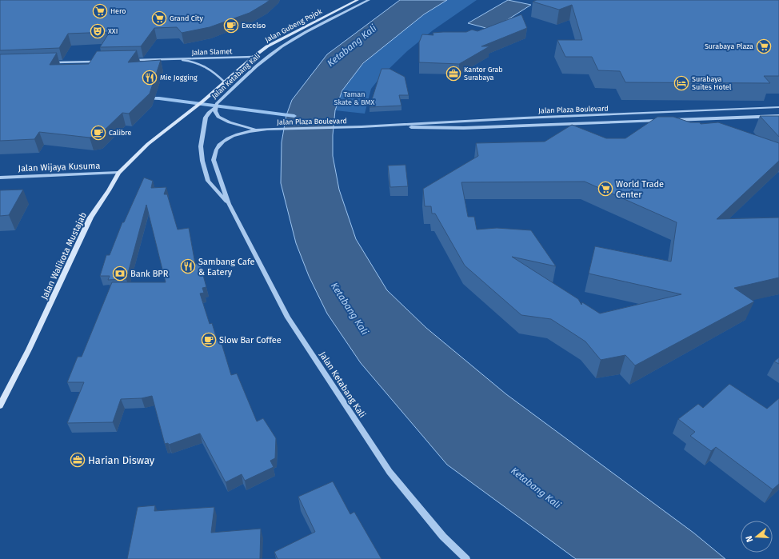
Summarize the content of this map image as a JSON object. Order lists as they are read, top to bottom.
{
  "streets": {
    "main road": ["Jalan Gubeng Pojok", "Jalan Walikota Mustajab"],
    "street": [
      "Jalan Slamet",
      "Jalan Ketabang Kali",
      "Jalan Plaza Boulevard",
      "Jalan Wijaya Kusuma"
    ]
  },
  "crossings": [
    ["Jalan Gubeng Pojok", "Jalan Slamet"],
    ["Jalan Gubeng Pojok", "Jalan Walikota Mustajab"],
    ["Jalan Slamet", "Jalan Walikota Mustajab"],
    ["Jalan Ketabang Kali", "Jalan Plaza Boulevard"],
    ["Jalan Wijaya Kusuma", "Jalan Walikota Mustajab"]
  ],
  "water": ["Ketabang Kali"],
  "parks": ["Taman Skate & BMX"],
  "places": {
    "supermarket": [
      "Hero",
      "Grand City",
      "Surabaya Plaza",
      "World Trade Center"
    ],
    "cafe": ["Excelso", "Calibre", "Slow Bar Coffee"],
    "theatre": ["XXI"],
    "office": ["Kantor Grab Surabaya", "Harian Disway"],
    "restaurant": ["Mie Jogging", "Sambang Cafe & Eatery"],
    "hotel": ["Surabaya Suites Hotel"],
    "bank": ["Bank BPR"]
  },
  "north": "left"
}
